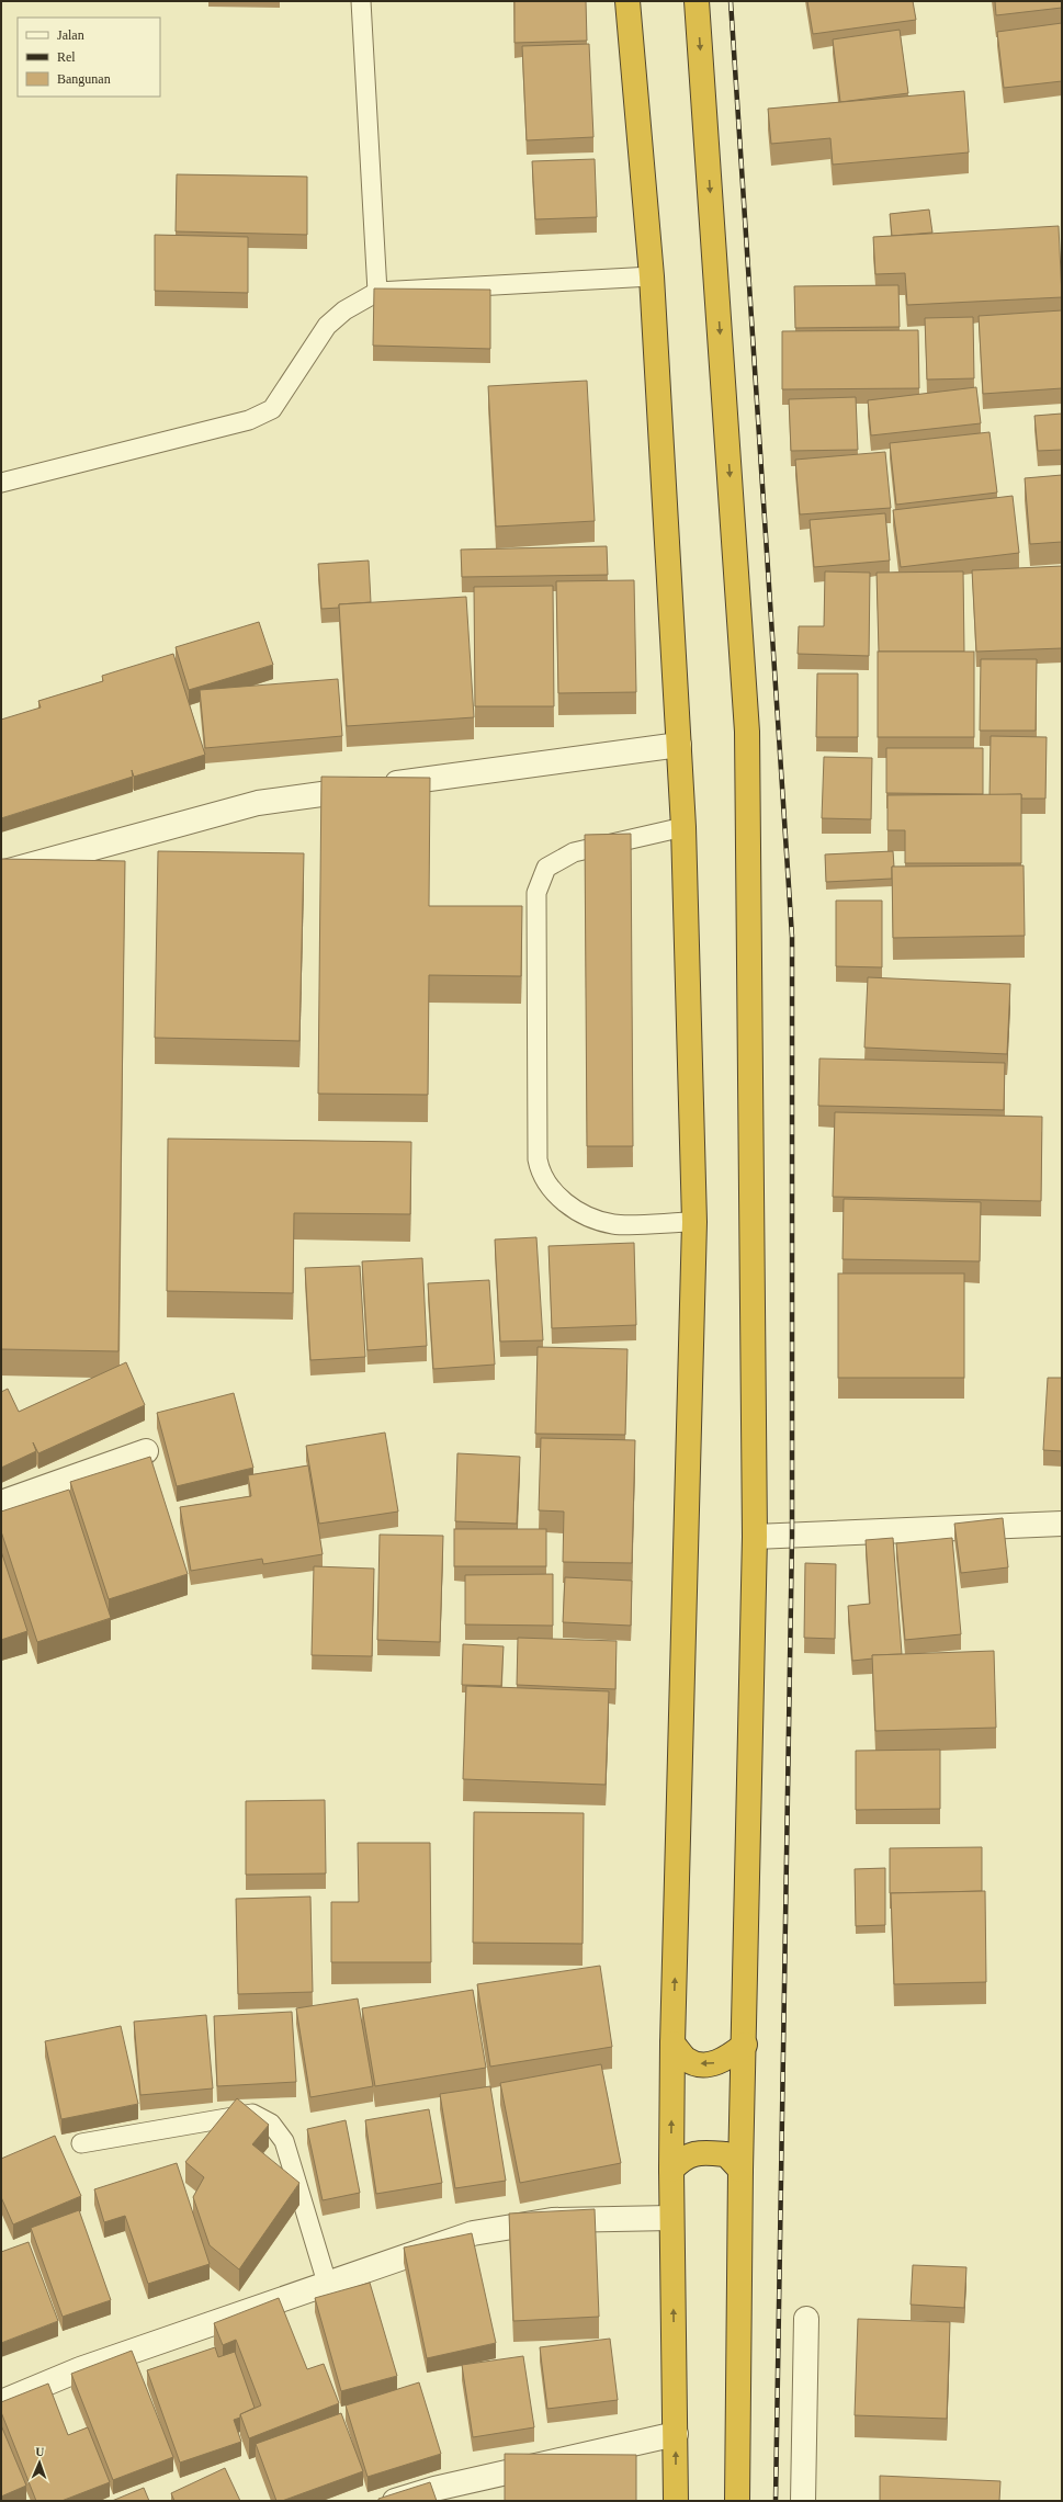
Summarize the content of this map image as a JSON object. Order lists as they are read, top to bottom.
{
  "legend": ["Jalan", "Rel", "Bangunan"],
  "north": "top"
}
